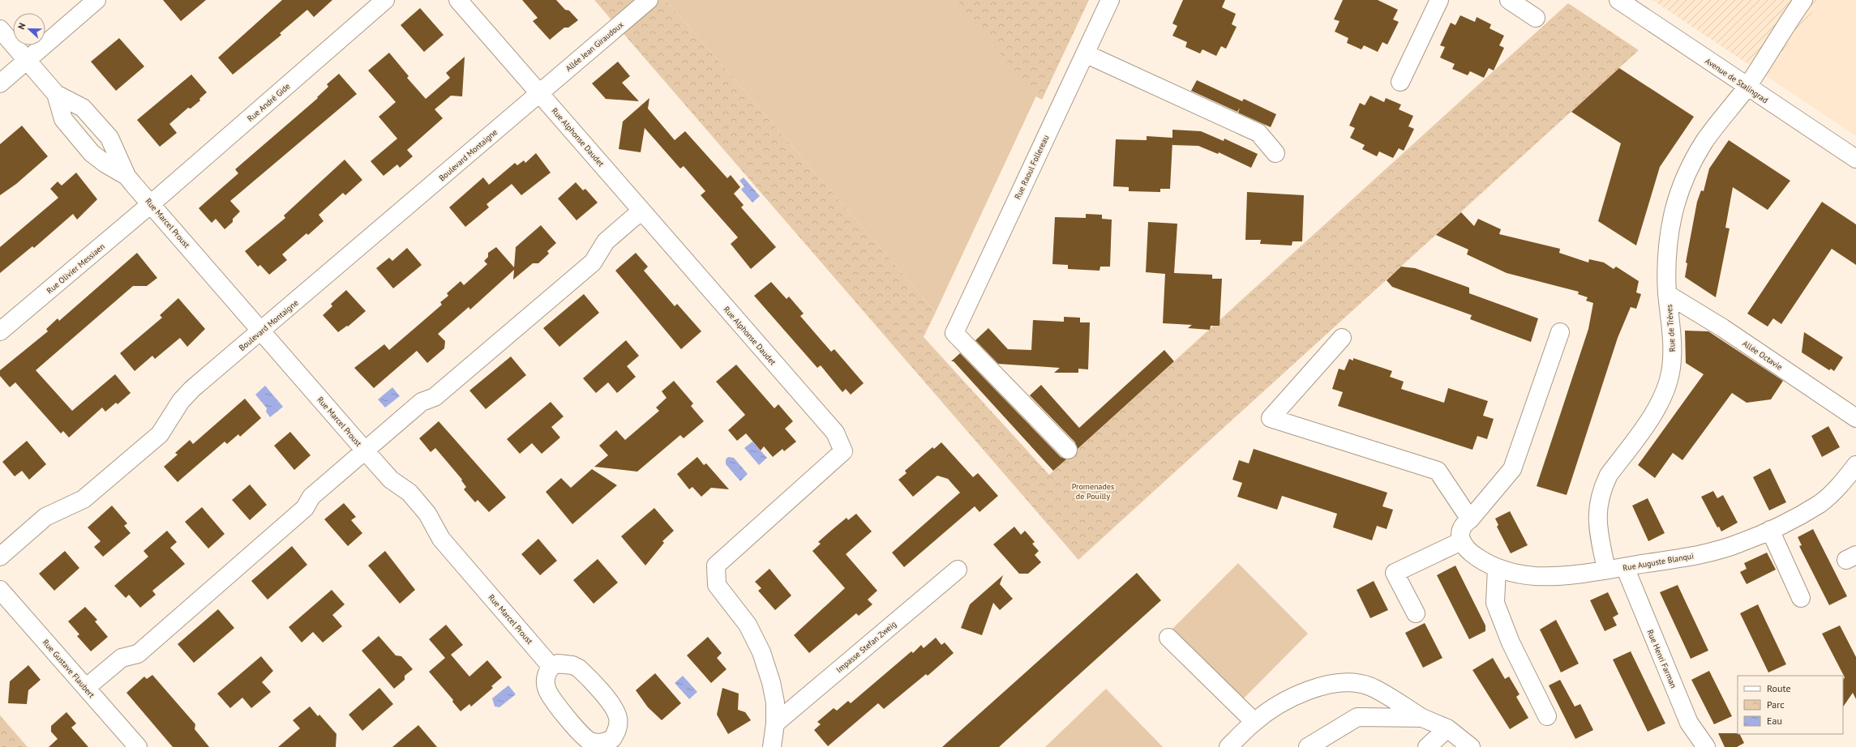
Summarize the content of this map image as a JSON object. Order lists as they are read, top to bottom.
{
  "streets": {
    "street": [
      "Allée Jean Giraudoux",
      "Avenue de Stalingrad",
      "Rue André Gide",
      "Rue Alphonse Daudet",
      "Boulevard Montaigne",
      "Rue Raoul Follereau",
      "Rue Marcel Proust",
      "Rue Olivier Messiaen",
      "Rue de Trèves",
      "Allée Octavie",
      "Rue Auguste Blanqui",
      "Impasse Stefan Zweig",
      "Rue Henri Farman",
      "Rue Gustave Flaubert"
    ]
  },
  "crossings": [
    ["Allée Jean Giraudoux", "Rue Alphonse Daudet"],
    ["Allée Jean Giraudoux", "Boulevard Montaigne"],
    ["Avenue de Stalingrad", "Rue de Trèves"],
    ["Rue André Gide", "Rue Marcel Proust"],
    ["Rue André Gide", "Rue Olivier Messiaen"],
    ["Rue Alphonse Daudet", "Boulevard Montaigne"],
    ["Rue Alphonse Daudet", "Impasse Stefan Zweig"],
    ["Boulevard Montaigne", "Rue Marcel Proust"],
    ["Rue Marcel Proust", "Rue Olivier Messiaen"],
    ["Rue de Trèves", "Allée Octavie"],
    ["Rue de Trèves", "Rue Auguste Blanqui"],
    ["Rue Auguste Blanqui", "Rue Henri Farman"]
  ],
  "parks": ["Promenades de Pouilly"],
  "legend": ["Route", "Parc", "Eau"],
  "north": "left"
}
